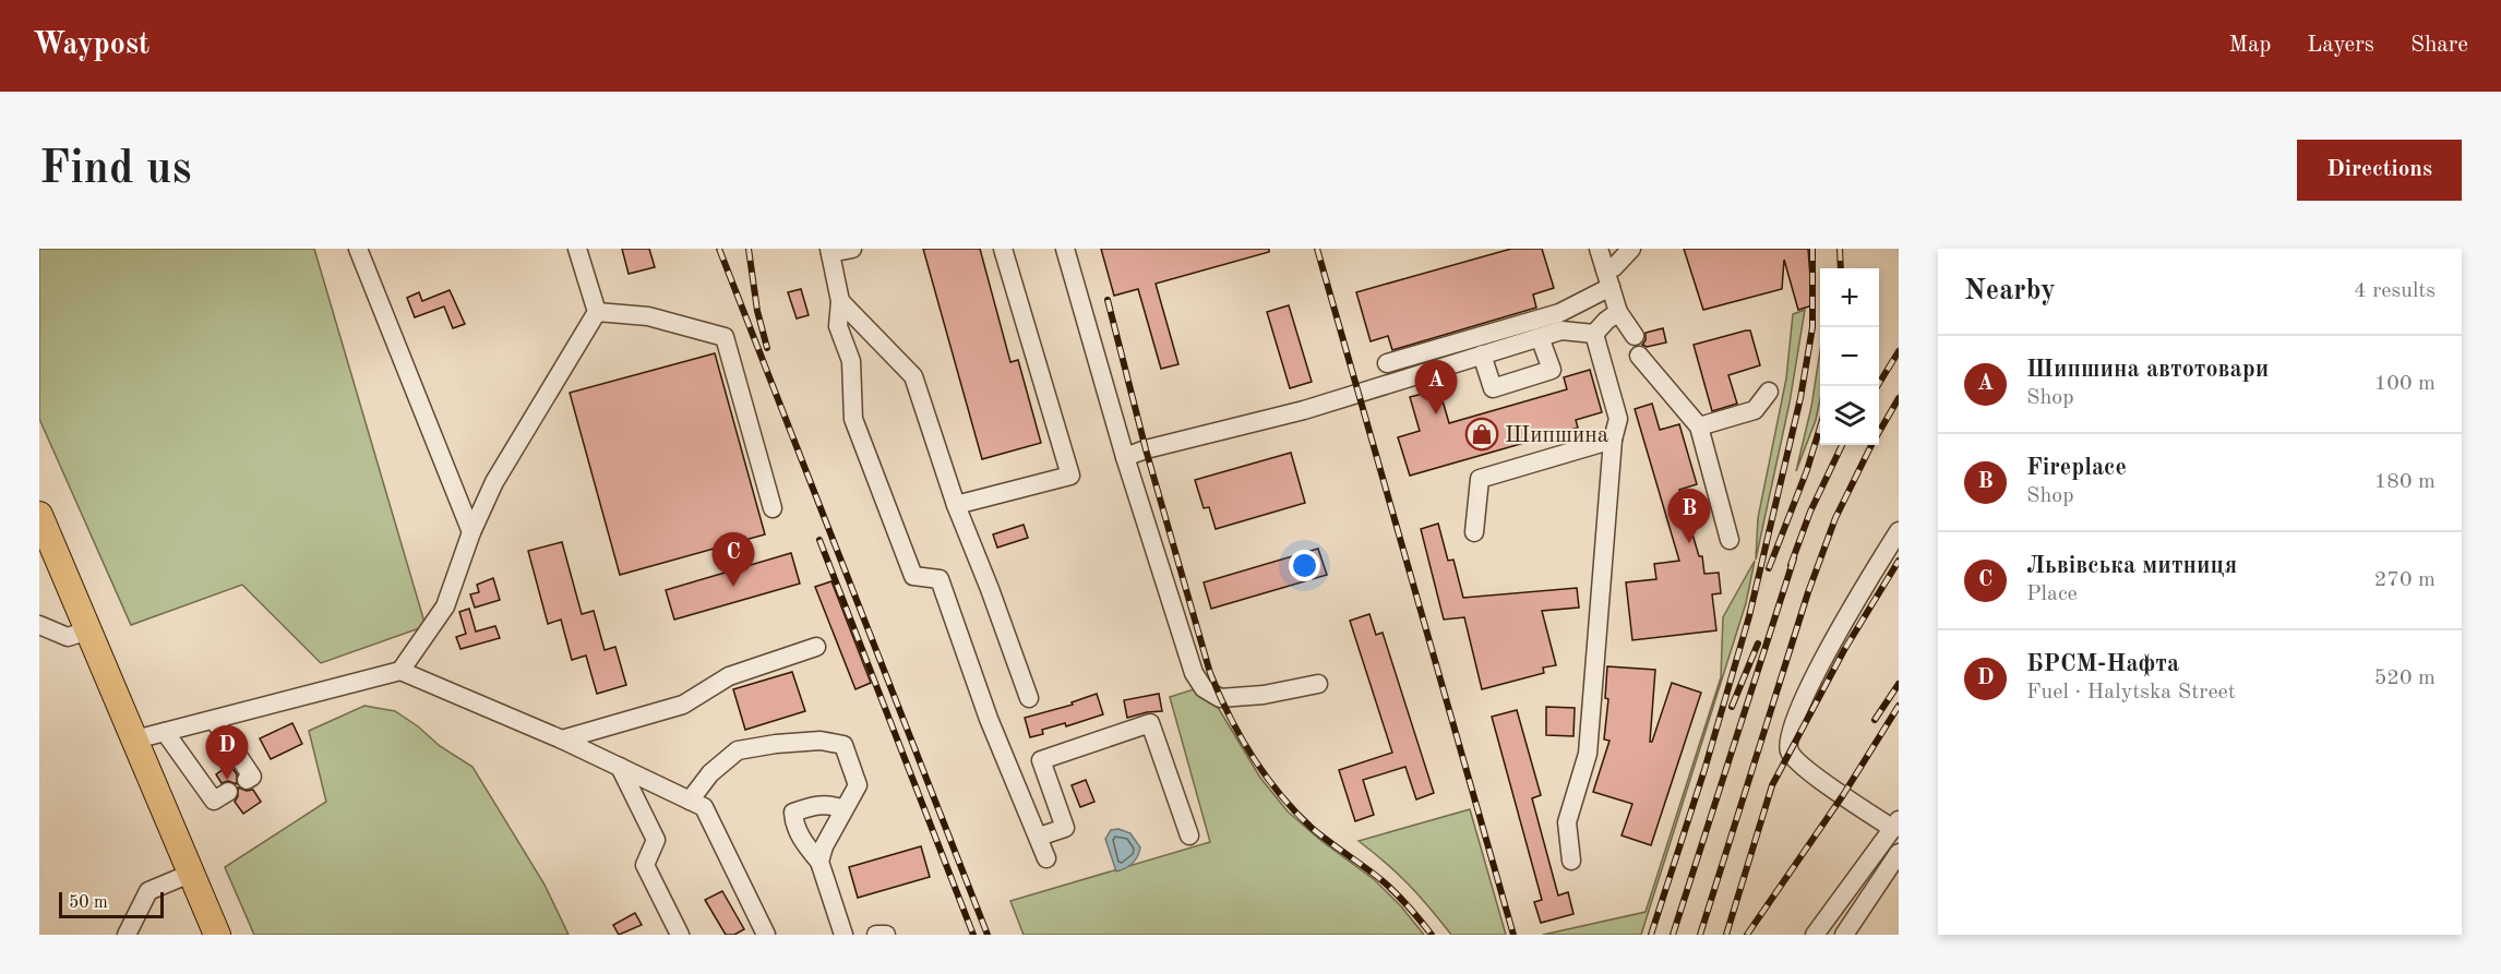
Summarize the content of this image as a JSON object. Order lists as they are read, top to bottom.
{
  "places": {
    "shop": ["Шипшина"]
  },
  "scale_bar": "50 m",
  "page": {
    "header": "Waypost",
    "nav": ["Map", "Layers", "Share"],
    "buttons": "Directions",
    "title": "Find us",
    "heading": ["Nearby", "4 results"],
    "map_buttons": ["+", "−"],
    "list": [
      {
        "mark": "A",
        "name": "Шипшина автотовари",
        "note": "Shop",
        "value": "100 m"
      },
      {
        "mark": "B",
        "name": "Fireplace",
        "note": "Shop",
        "value": "180 m"
      },
      {
        "mark": "C",
        "name": "Львівська митниця",
        "note": "Place",
        "value": "270 m"
      },
      {
        "mark": "D",
        "name": "БРСМ-Нафта",
        "note": "Fuel · Halytska Street",
        "value": "520 m"
      }
    ],
    "pins": [
      "A",
      "B",
      "C",
      "D"
    ],
    "scale": "50 m"
  }
}
